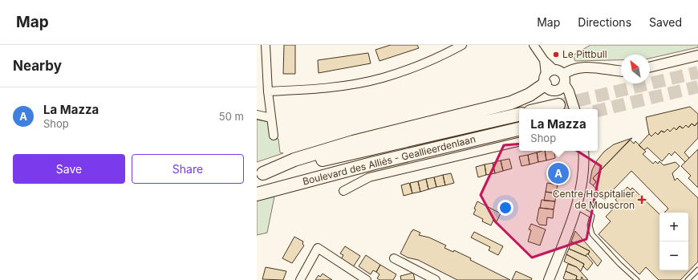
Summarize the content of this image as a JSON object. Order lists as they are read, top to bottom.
{
  "streets": {
    "highway": ["Boulevard des Alliés - Geallieerdenlaan"]
  },
  "places": {
    "other": ["Le Pittbull"],
    "health": ["Centre Hospitalier de Mouscron"]
  },
  "north": "top left",
  "page": {
    "header": "Map",
    "nav": ["Map", "Directions", "Saved"],
    "heading": "Nearby",
    "list": [
      {
        "mark": "A",
        "name": "La Mazza",
        "note": "Shop",
        "value": "50 m"
      }
    ],
    "popup": ["La Mazza", "Shop"],
    "buttons": ["Save", "Share"],
    "pins": "A",
    "map_buttons": ["+", "−"]
  }
}
